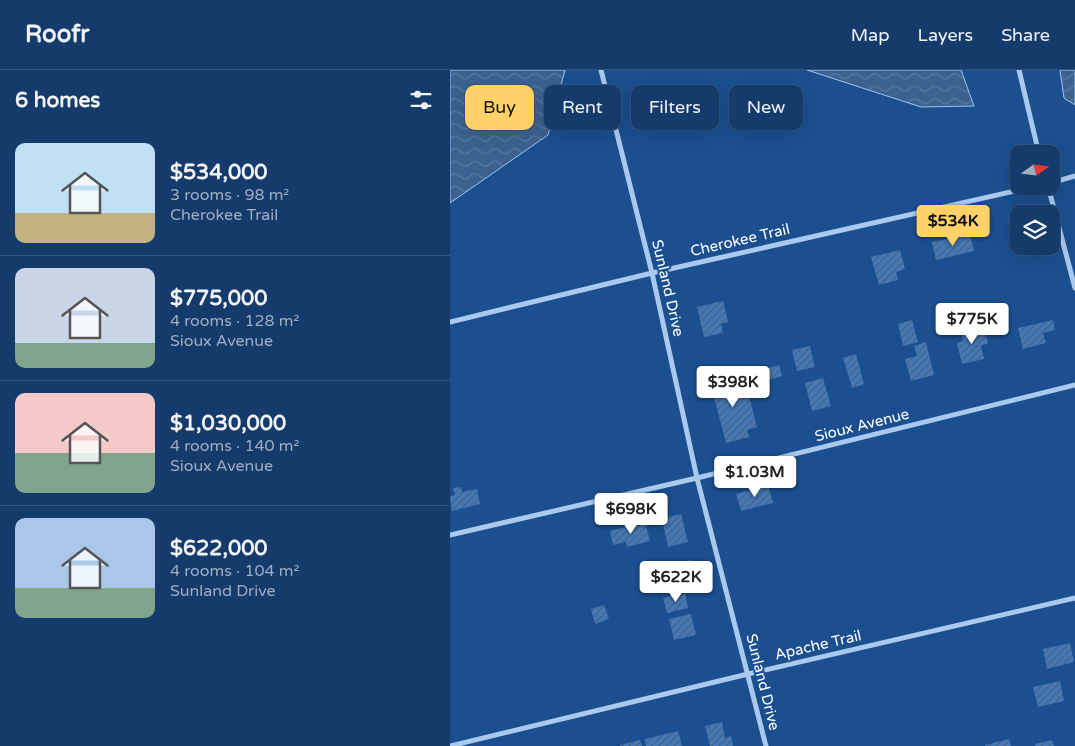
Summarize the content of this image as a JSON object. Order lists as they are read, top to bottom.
{
  "streets": {
    "street": [
      "Cherokee Trail",
      "Sunland Drive",
      "Sioux Avenue",
      "Apache Trail"
    ]
  },
  "crossings": [
    ["Cherokee Trail", "Sunland Drive"],
    ["Sunland Drive", "Sioux Avenue"],
    ["Sunland Drive", "Apache Trail"]
  ],
  "north": "right",
  "page": {
    "header": "Roofr",
    "nav": ["Map", "Layers", "Share"],
    "heading": "6 homes",
    "chip": [
      "Buy",
      "Rent",
      "Filters",
      "New"
    ],
    "list": [
      {
        "name": "$534,000",
        "note": "3 rooms · 98 m² · Cherokee Trail"
      },
      {
        "name": "$775,000",
        "note": "4 rooms · 128 m² · Sioux Avenue"
      },
      {
        "name": "$1,030,000",
        "note": "4 rooms · 140 m² · Sioux Avenue"
      },
      {
        "name": "$622,000",
        "note": "4 rooms · 104 m² · Sunland Drive"
      }
    ],
    "price": [
      "$534K",
      "$775K",
      "$398K",
      "$1.03M",
      "$698K",
      "$622K"
    ]
  }
}
